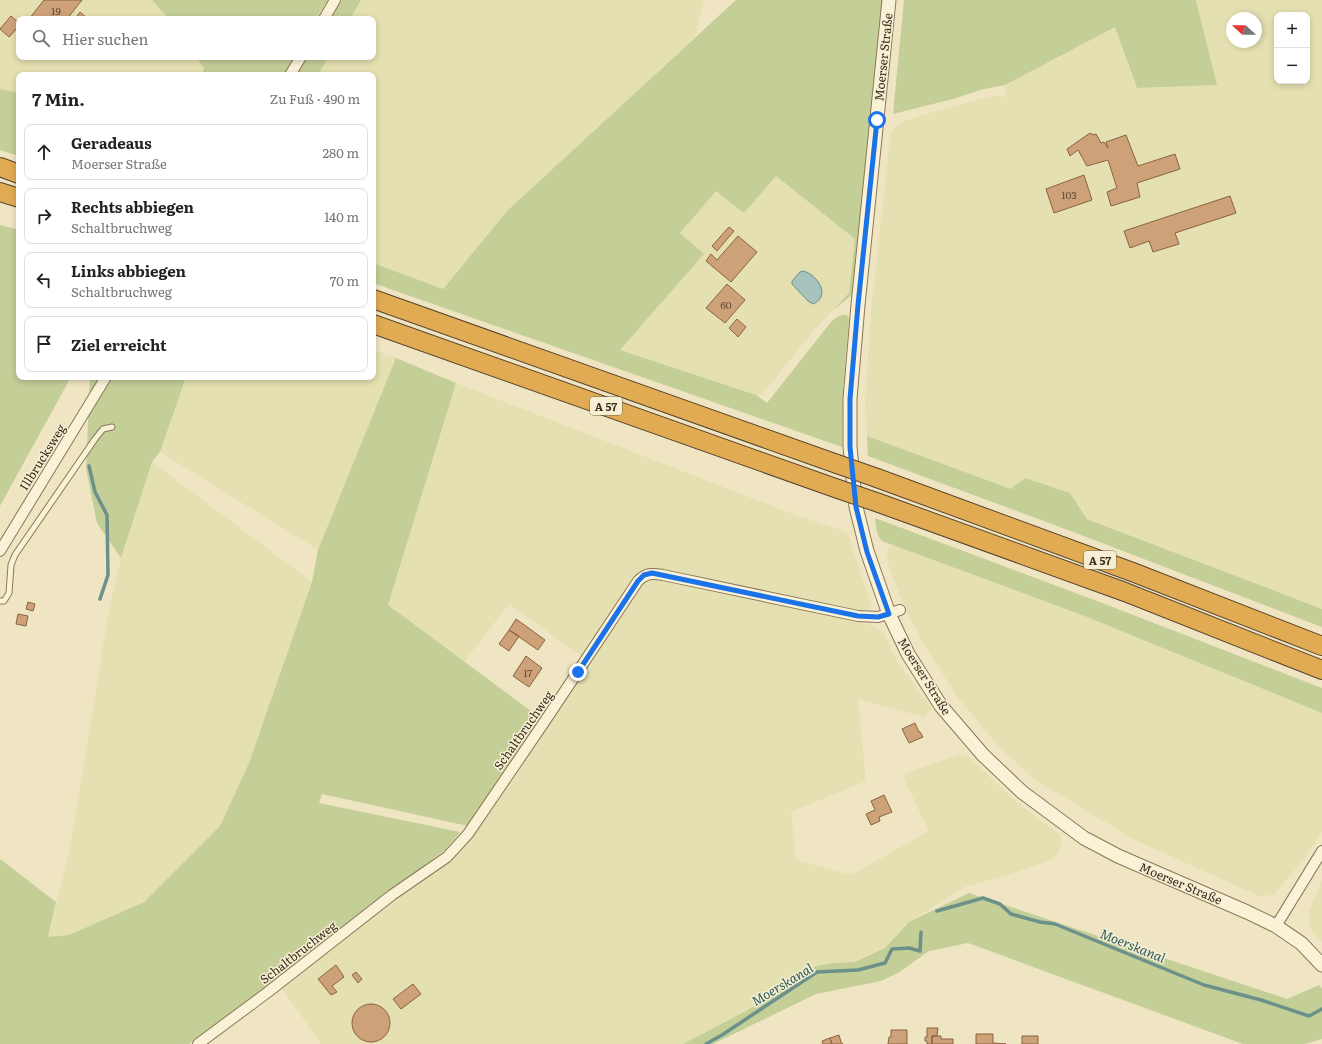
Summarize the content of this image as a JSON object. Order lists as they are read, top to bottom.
{
  "streets": {
    "highway": ["A 57"],
    "street": ["Moerser Straße", "Illbrucksweg", "Schaltbruchweg"]
  },
  "crossings": [
    ["Moerser Straße", "Schaltbruchweg"]
  ],
  "water": ["Moerskanal"],
  "house_numbers": [
    "19",
    "103",
    "60",
    "17"
  ],
  "north": "left",
  "page": {
    "map_buttons": ["+", "−"],
    "search": "Hier suchen",
    "heading": ["7 Min.", "Zu Fuß · 490 m"],
    "list": [
      ["Geradeaus", "Moerser Straße", "280 m"],
      ["Rechts abbiegen", "Schaltbruchweg", "140 m"],
      ["Links abbiegen", "Schaltbruchweg", "70 m"],
      "Ziel erreicht"
    ]
  }
}
